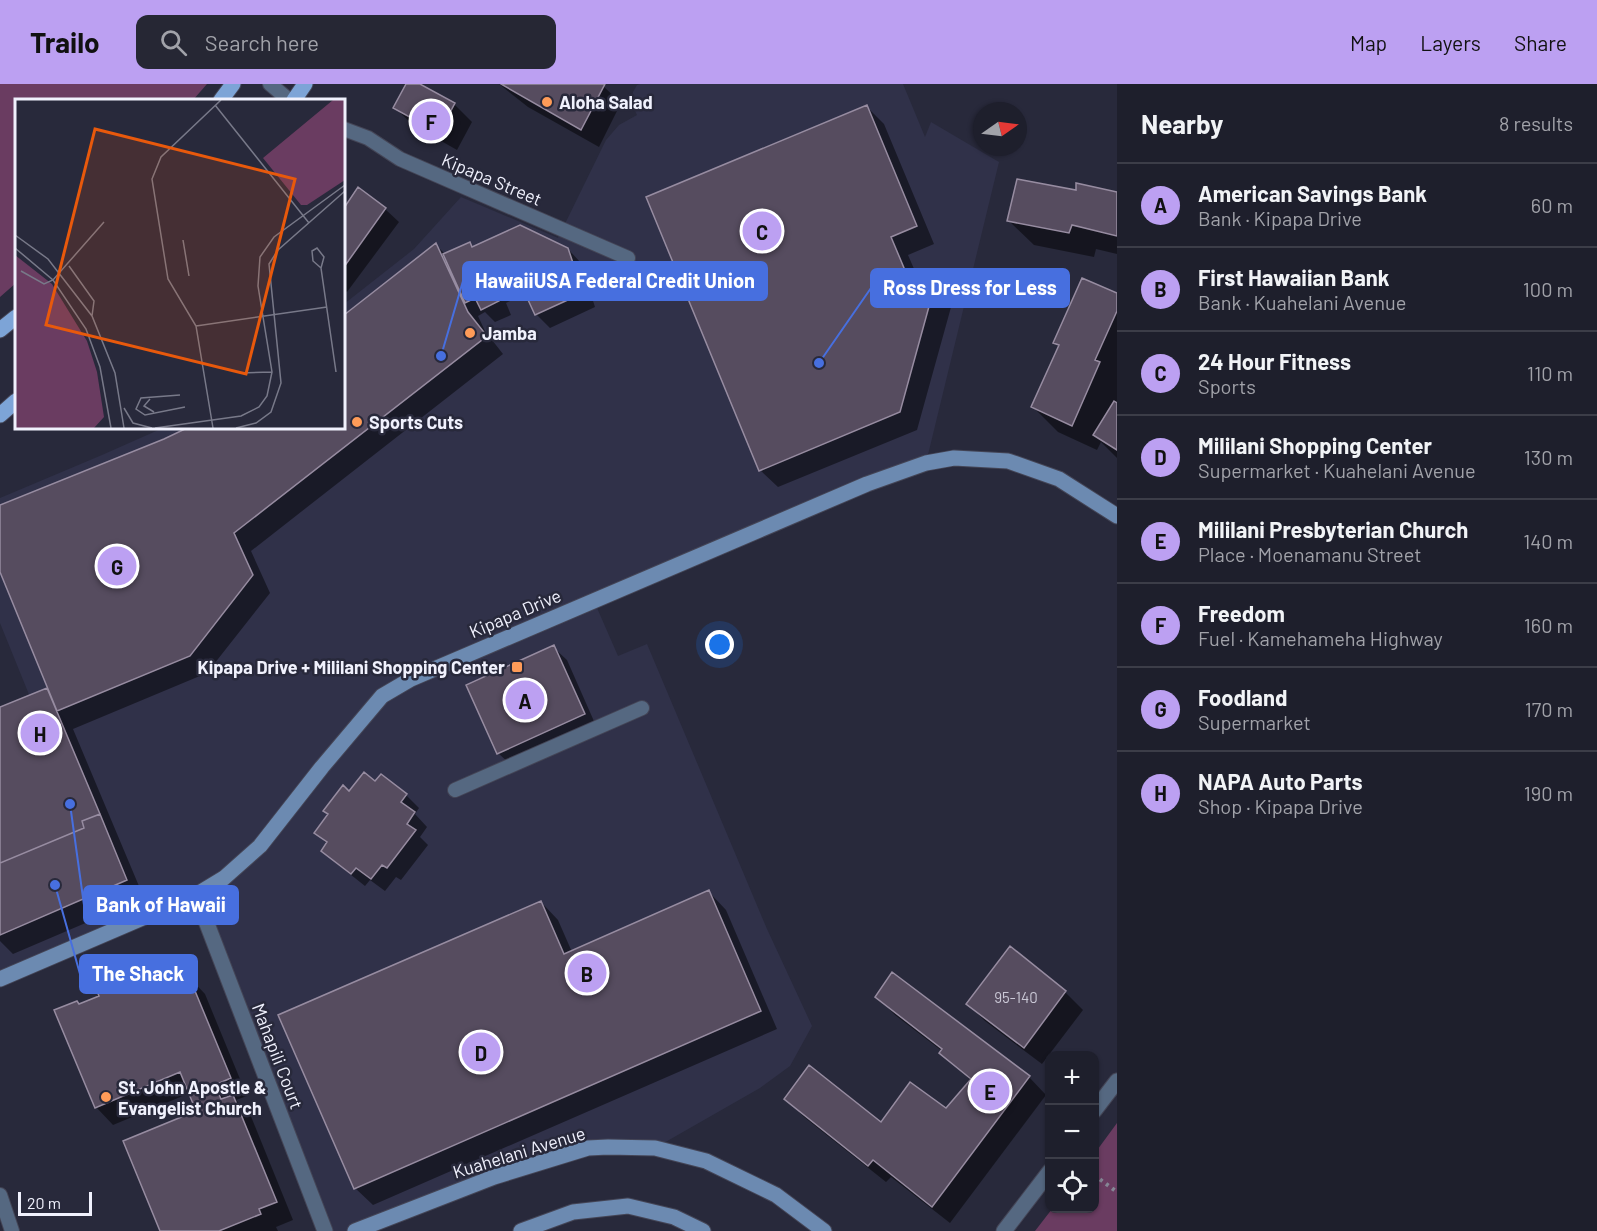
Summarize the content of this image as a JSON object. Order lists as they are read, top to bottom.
{
  "streets": {
    "street": ["Kipapa Drive", "Mahapili Court", "Kuahelani Avenue"],
    "lane": ["Kipapa Street"]
  },
  "crossings": [
    ["Kipapa Drive", "Mahapili Court"]
  ],
  "places": {
    "other": [
      "Aloha Salad",
      "Jamba",
      "HawaiiUSA Federal Credit Union",
      "Ross Dress for Less",
      "Sports Cuts",
      "Bank of Hawaii",
      "The Shack",
      "St. John Apostle & Evangelist Church"
    ],
    "transit": ["Kipapa Drive + Mililani Shopping Center"]
  },
  "house_numbers": ["95-140"],
  "scale_bar": "20 m",
  "north": "right",
  "page": {
    "header": "Trailo",
    "search": "Search here",
    "nav": ["Map", "Layers", "Share"],
    "heading": ["Nearby", "8 results"],
    "pins": [
      "F",
      "C",
      "G",
      "A",
      "H",
      "B",
      "D",
      "E"
    ],
    "list": [
      {
        "mark": "A",
        "name": "American Savings Bank",
        "note": "Bank · Kipapa Drive",
        "value": "60 m"
      },
      {
        "mark": "B",
        "name": "First Hawaiian Bank",
        "note": "Bank · Kuahelani Avenue",
        "value": "100 m"
      },
      {
        "mark": "C",
        "name": "24 Hour Fitness",
        "note": "Sports",
        "value": "110 m"
      },
      {
        "mark": "D",
        "name": "Mililani Shopping Center",
        "note": "Supermarket · Kuahelani Avenue",
        "value": "130 m"
      },
      {
        "mark": "E",
        "name": "Mililani Presbyterian Church",
        "note": "Place · Moenamanu Street",
        "value": "140 m"
      },
      {
        "mark": "F",
        "name": "Freedom",
        "note": "Fuel · Kamehameha Highway",
        "value": "160 m"
      },
      {
        "mark": "G",
        "name": "Foodland",
        "note": "Supermarket",
        "value": "170 m"
      },
      {
        "mark": "H",
        "name": "NAPA Auto Parts",
        "note": "Shop · Kipapa Drive",
        "value": "190 m"
      }
    ],
    "map_buttons": ["+", "−"],
    "scale": "20 m"
  }
}
